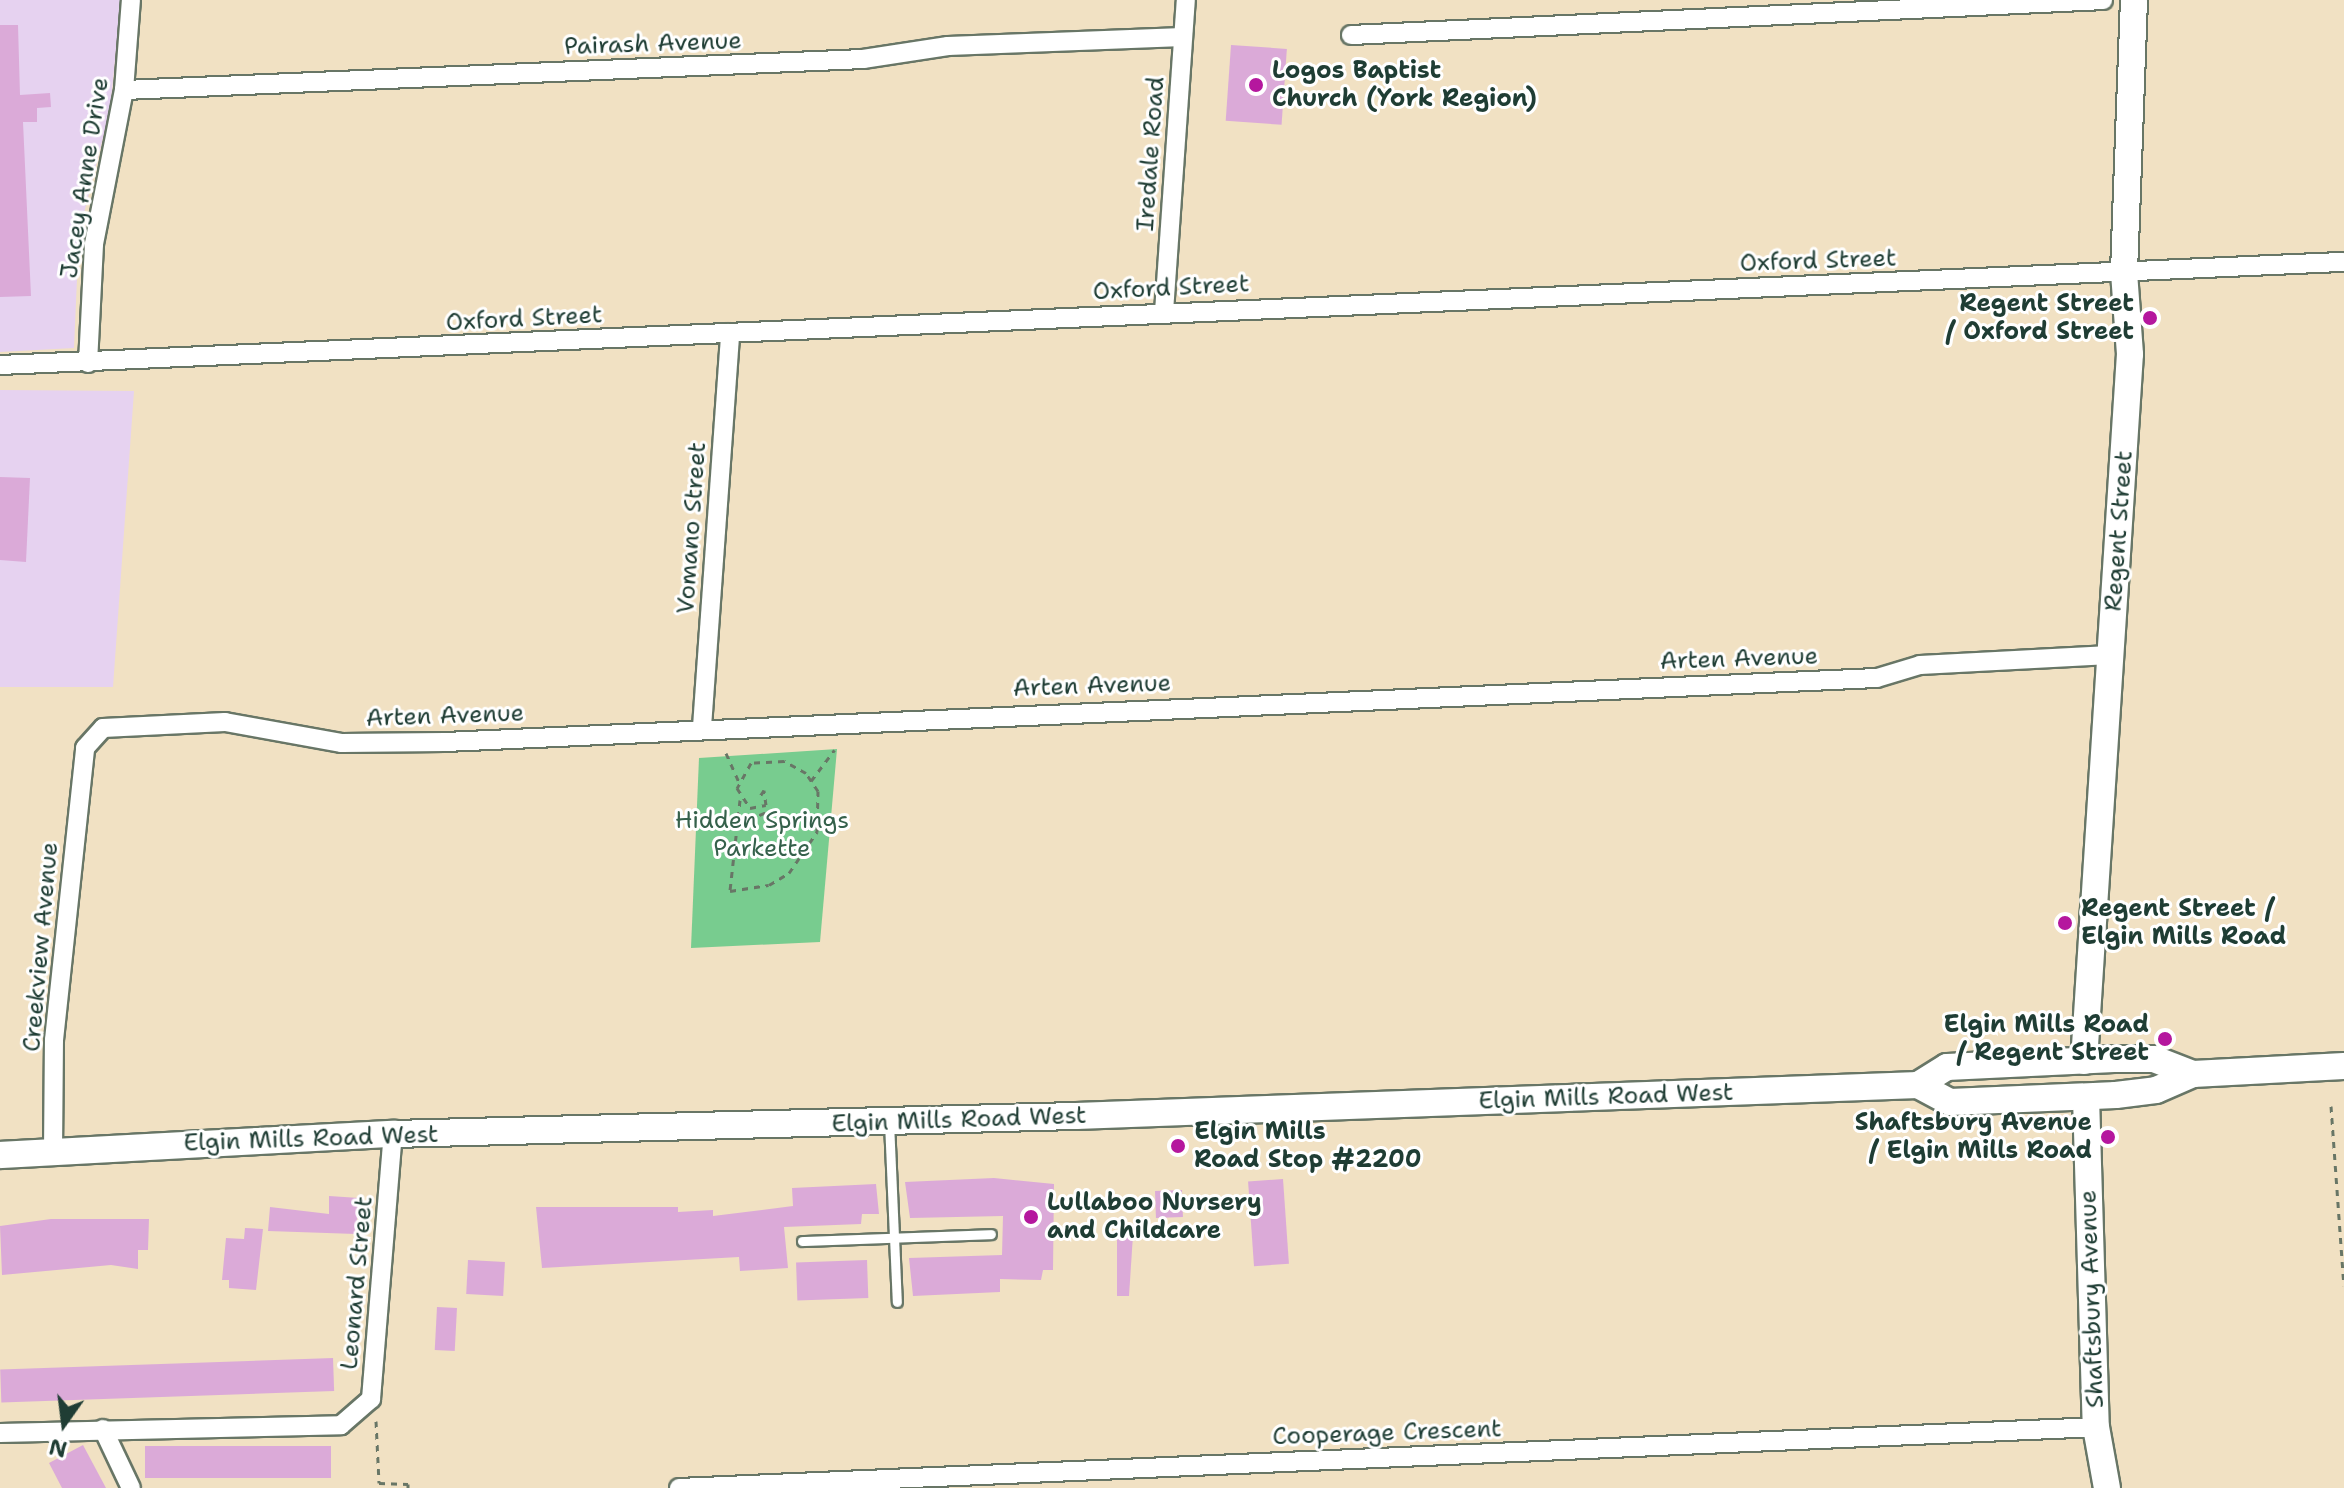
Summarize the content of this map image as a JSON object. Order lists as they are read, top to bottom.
{
  "streets": {
    "main road": ["Regent Street", "Elgin Mills Road West", "Shaftsbury Avenue"],
    "street": [
      "Pairash Avenue",
      "Iredale Road",
      "Jacey Anne Drive",
      "Oxford Street",
      "Vomano Street",
      "Arten Avenue",
      "Creekview Avenue",
      "Leonard Street",
      "Cooperage Crescent"
    ]
  },
  "crossings": [
    ["Pairash Avenue", "Iredale Road"],
    ["Pairash Avenue", "Jacey Anne Drive"],
    ["Iredale Road", "Oxford Street"],
    ["Jacey Anne Drive", "Oxford Street"],
    ["Oxford Street", "Vomano Street"],
    ["Oxford Street", "Regent Street"],
    ["Vomano Street", "Arten Avenue"],
    ["Regent Street", "Arten Avenue"],
    ["Regent Street", "Elgin Mills Road West"],
    ["Regent Street", "Shaftsbury Avenue"],
    ["Arten Avenue", "Creekview Avenue"],
    ["Creekview Avenue", "Elgin Mills Road West"],
    ["Elgin Mills Road West", "Leonard Street"],
    ["Elgin Mills Road West", "Shaftsbury Avenue"],
    ["Shaftsbury Avenue", "Cooperage Crescent"]
  ],
  "parks": ["Hidden Springs Parkette"],
  "places": [
    "Logos Baptist Church (York Region)",
    "Regent Street / Oxford Street",
    "Regent Street / Elgin Mills Road",
    "Elgin Mills Road / Regent Street",
    "Shaftsbury Avenue / Elgin Mills Road",
    "Elgin Mills Road Stop #2200",
    "Lullaboo Nursery and Childcare"
  ],
  "north": "bottom"
}
